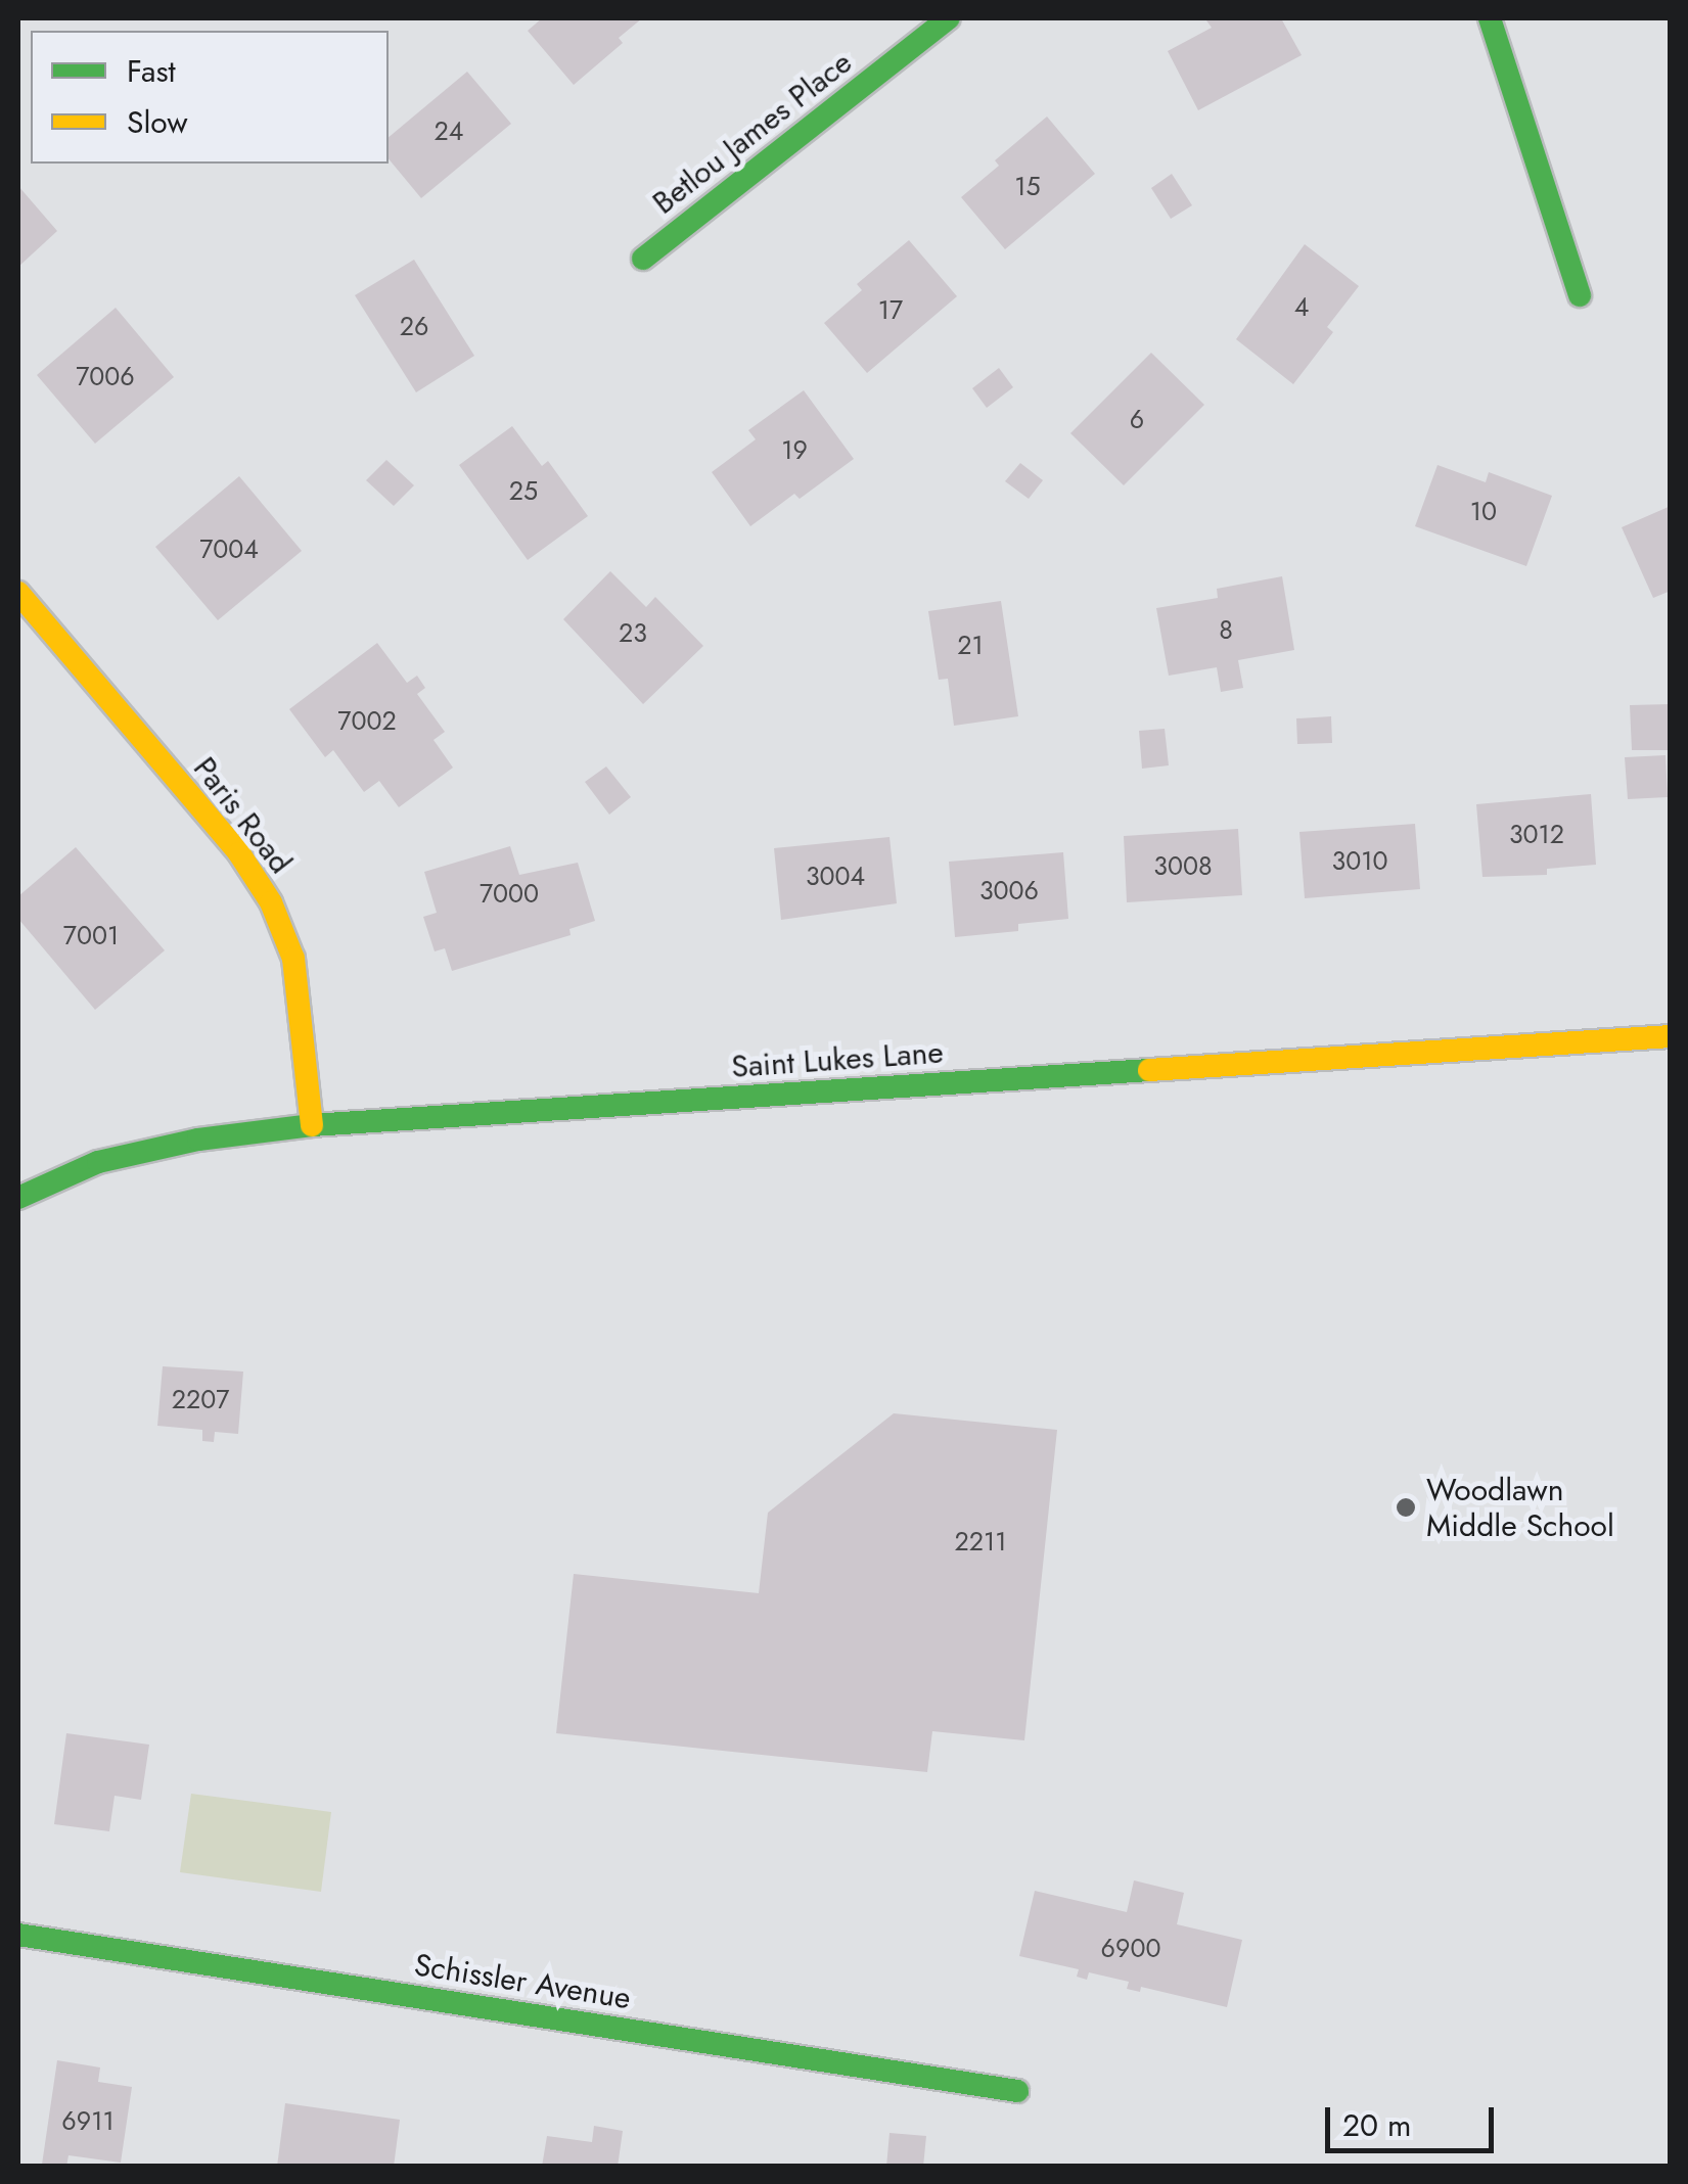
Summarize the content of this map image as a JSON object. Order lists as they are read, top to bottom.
{
  "streets": {
    "street": [
      "Betlou James Place",
      "Paris Road",
      "Saint Lukes Lane",
      "Schissler Avenue"
    ]
  },
  "crossings": [
    ["Paris Road", "Saint Lukes Lane"]
  ],
  "places": ["Woodlawn Middle School"],
  "house_numbers": [
    "24",
    "15",
    "4",
    "17",
    "26",
    "7006",
    "6",
    "19",
    "25",
    "10",
    "7004",
    "8",
    "23",
    "21",
    "7002",
    "3012",
    "3010",
    "3008",
    "3004",
    "3006",
    "7000",
    "7001",
    "2207",
    "2211",
    "6900",
    "6911"
  ],
  "legend": ["Fast", "Slow"],
  "scale_bar": "20 m"
}
